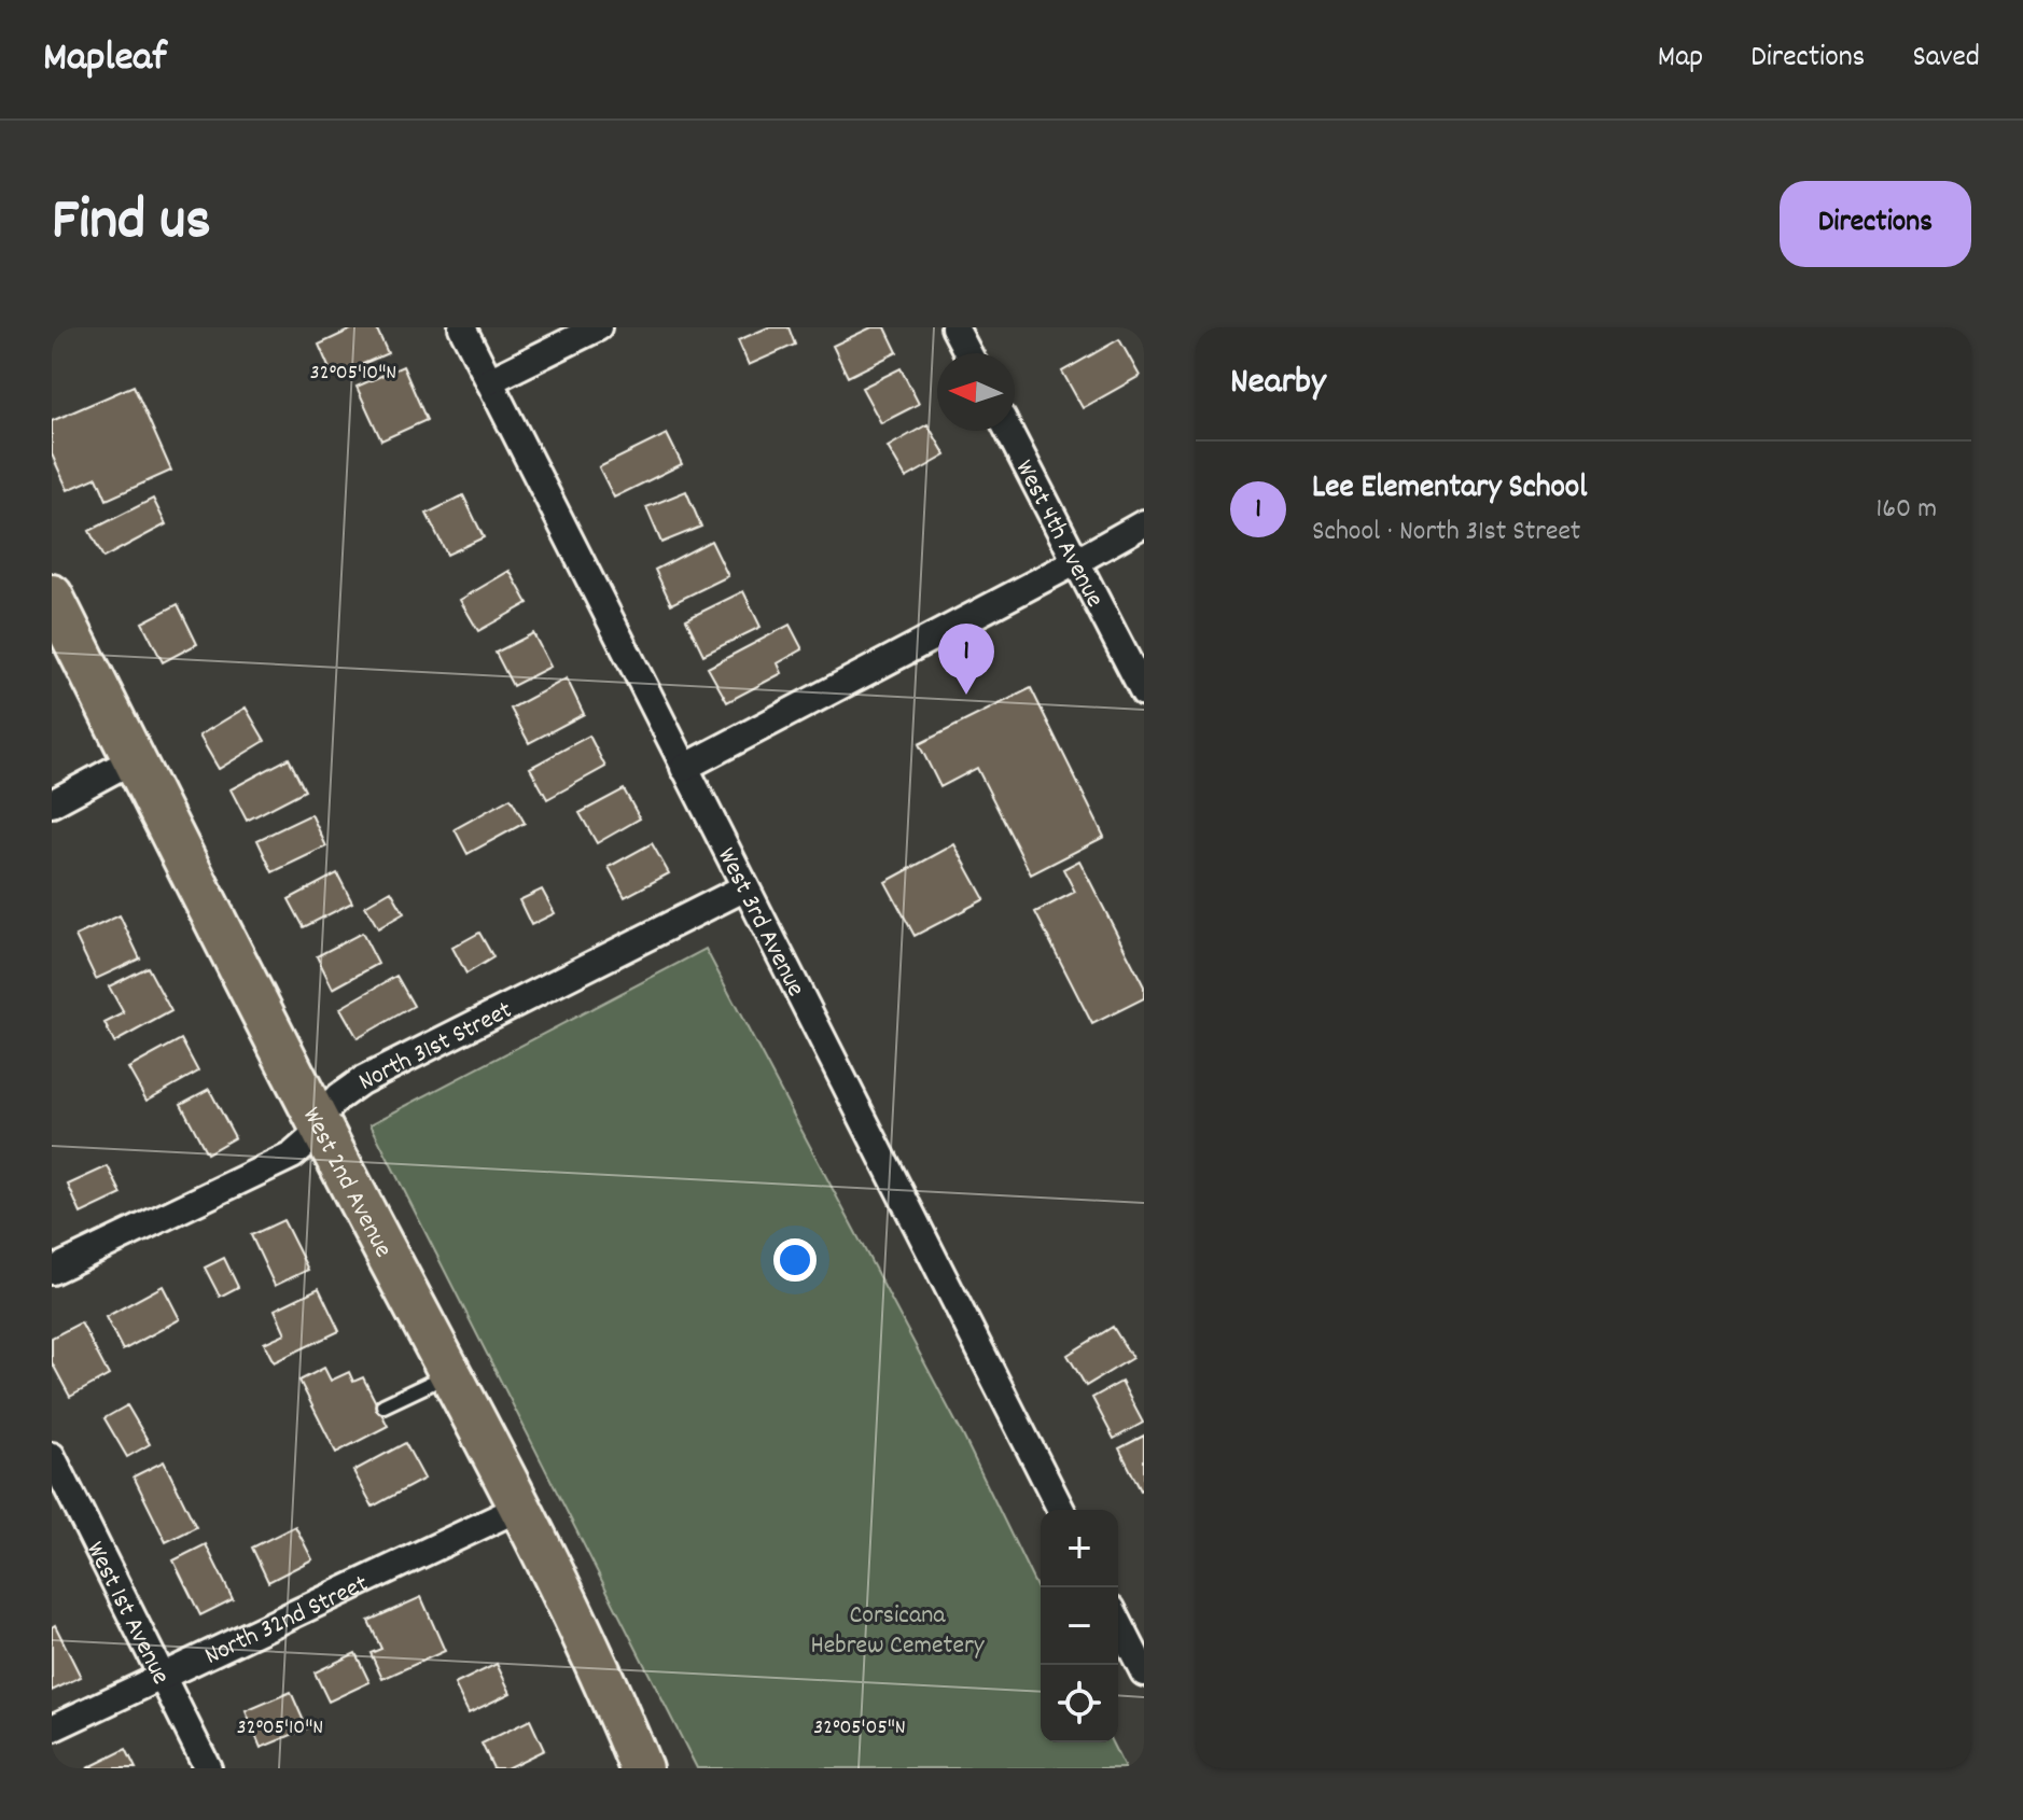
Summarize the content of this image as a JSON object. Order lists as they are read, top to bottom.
{
  "streets": {
    "main road": ["West 2nd Avenue"],
    "street": [
      "West 4th Avenue",
      "West 3rd Avenue",
      "North 31st Street",
      "West 1st Avenue",
      "North 32nd Street"
    ]
  },
  "crossings": [
    ["West 3rd Avenue", "North 31st Street"],
    ["North 31st Street", "West 2nd Avenue"],
    ["West 2nd Avenue", "North 32nd Street"],
    ["West 1st Avenue", "North 32nd Street"]
  ],
  "parks": ["Corsicana Hebrew Cemetery"],
  "north": "left",
  "page": {
    "header": "Mapleaf",
    "nav": ["Map", "Directions", "Saved"],
    "title": "Find us",
    "buttons": "Directions",
    "heading": "Nearby",
    "list": [
      {
        "mark": "1",
        "name": "Lee Elementary School",
        "note": "School · North 31st Street",
        "value": "160 m"
      }
    ],
    "pins": "1",
    "map_buttons": ["+", "−"]
  },
  "coordinates": ["32°05'10\"N", "32°05'05\"N"]
}
